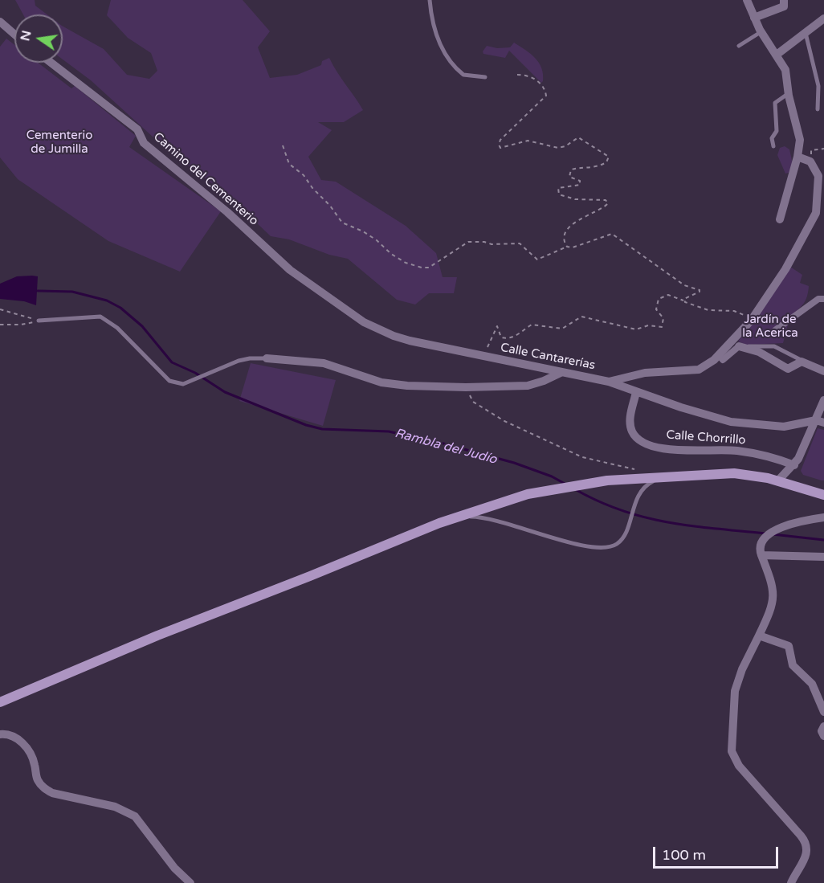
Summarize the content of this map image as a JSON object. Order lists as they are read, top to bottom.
{
  "streets": {
    "street": ["Camino del Cementerio", "Calle Cantarerías", "Calle Chorrillo"]
  },
  "crossings": [
    ["Camino del Cementerio", "Calle Cantarerías"],
    ["Calle Cantarerías", "Calle Chorrillo"]
  ],
  "water": ["Rambla del Judío"],
  "parks": ["Cementerio de Jumilla", "Jardín de la Acerica"],
  "scale_bar": "100 m",
  "north": "left"
}
